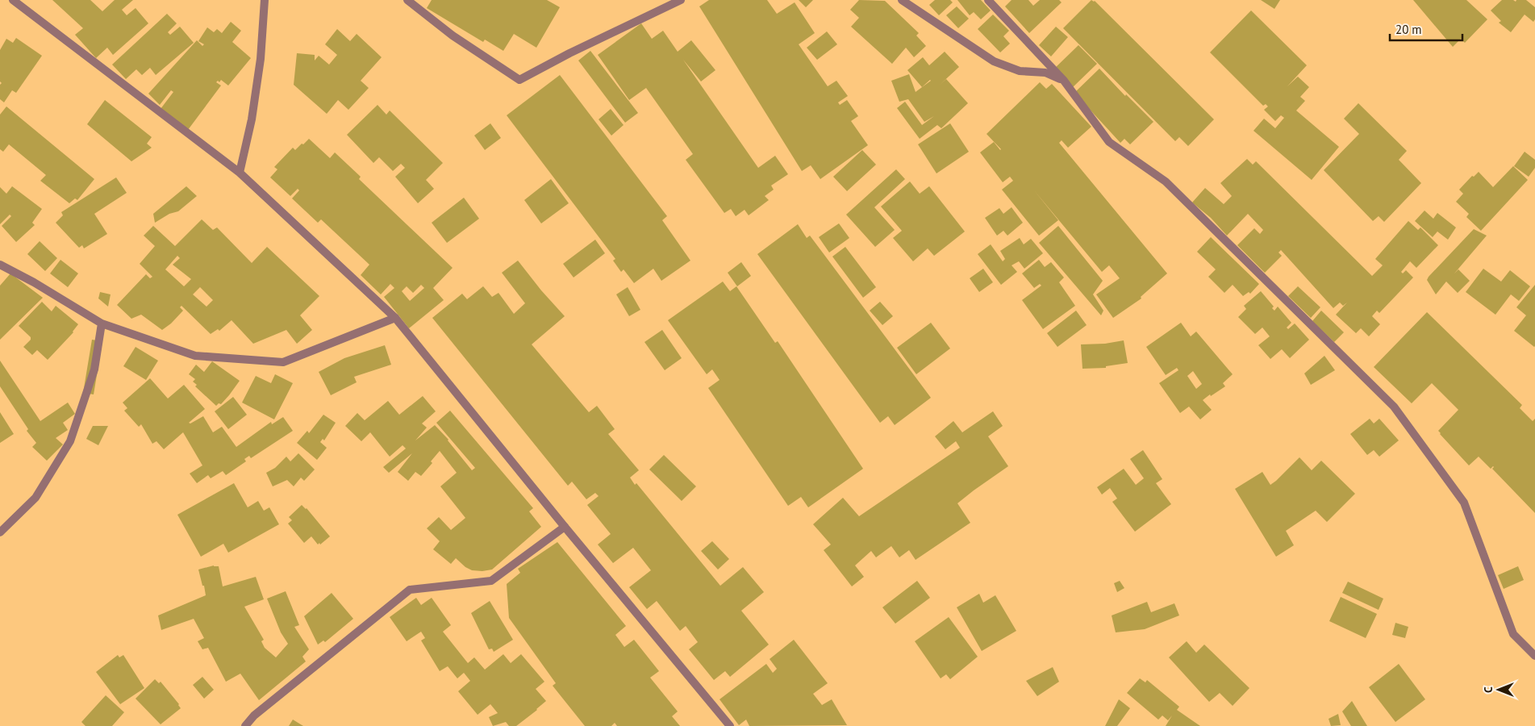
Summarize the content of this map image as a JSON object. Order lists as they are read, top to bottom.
{
  "scale_bar": "20 m",
  "north": "left"
}
